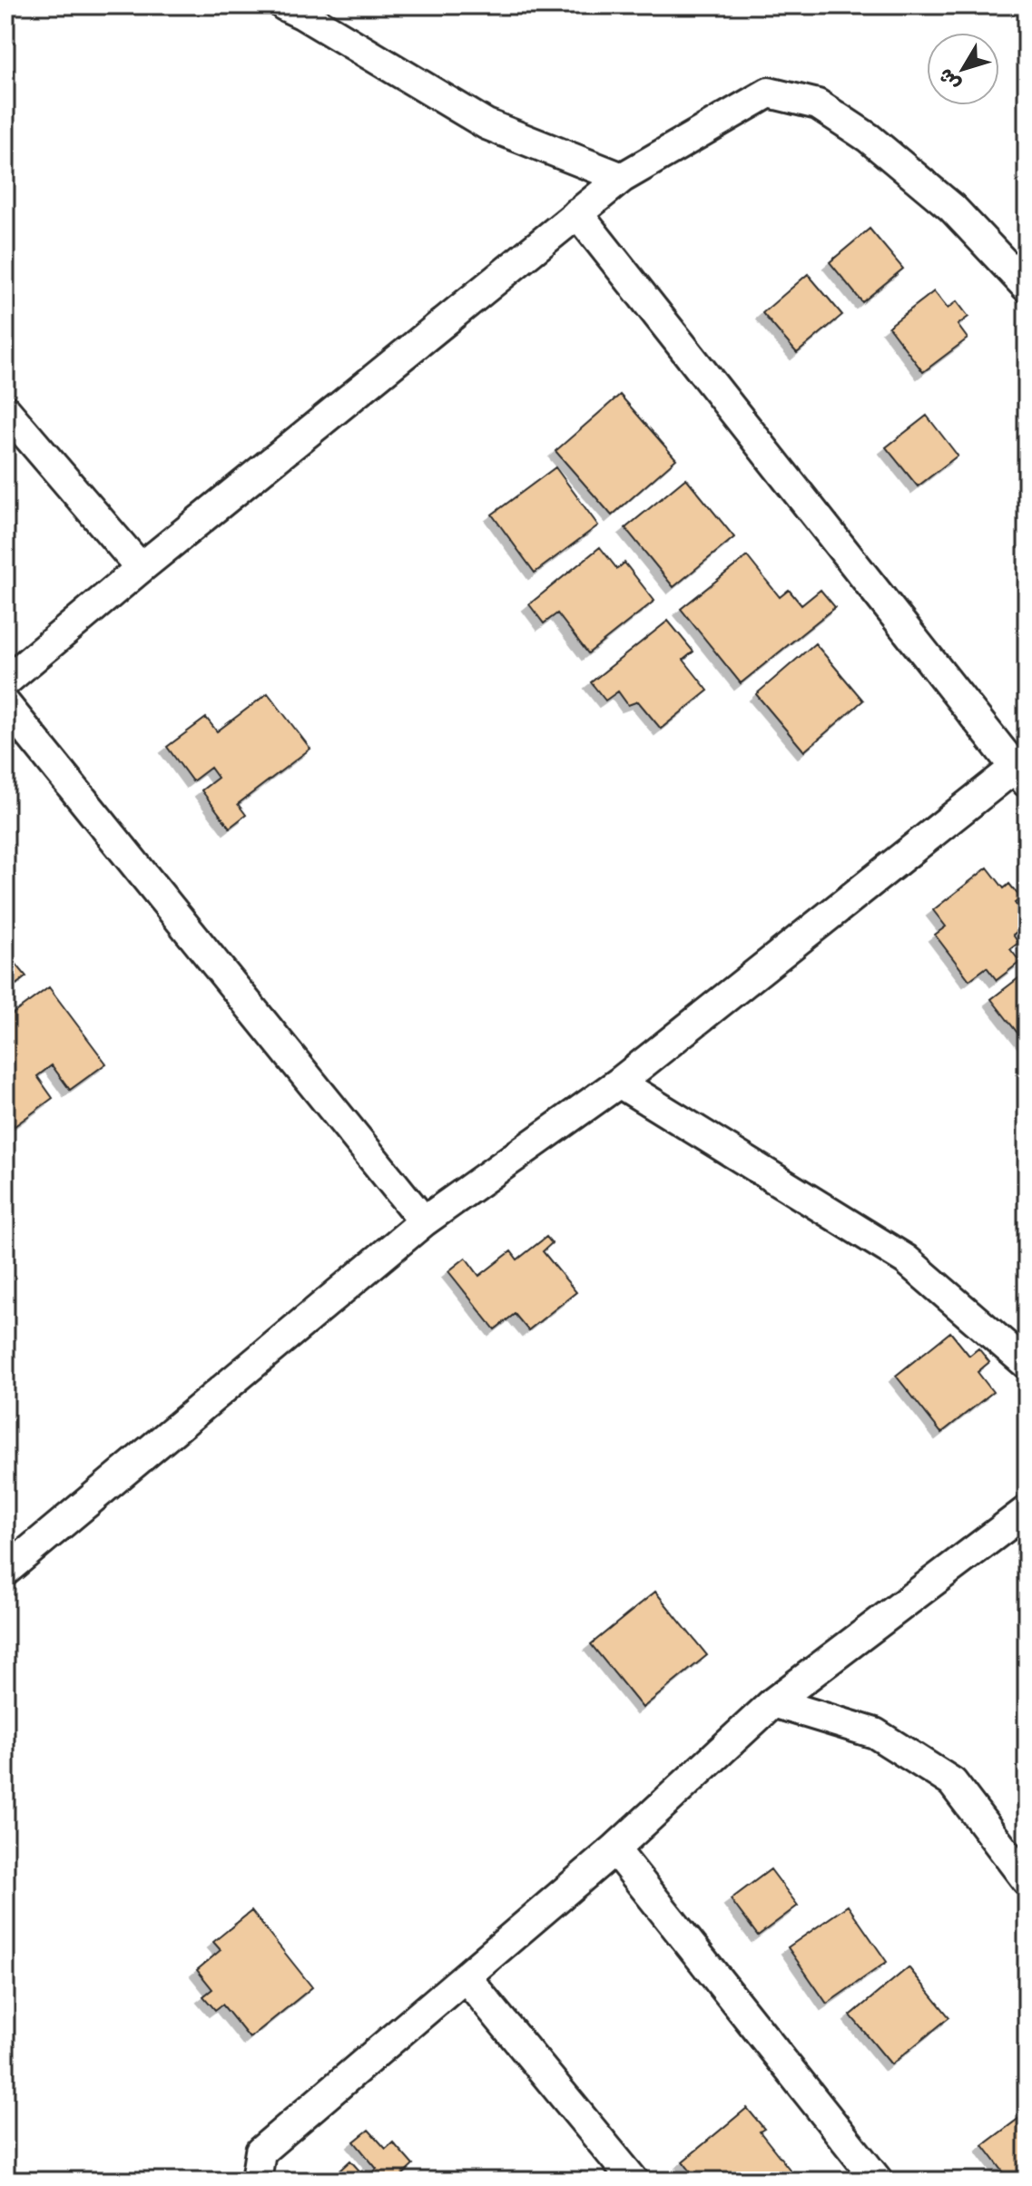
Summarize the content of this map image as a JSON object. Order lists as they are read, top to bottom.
{
  "north": "bottom left"
}
